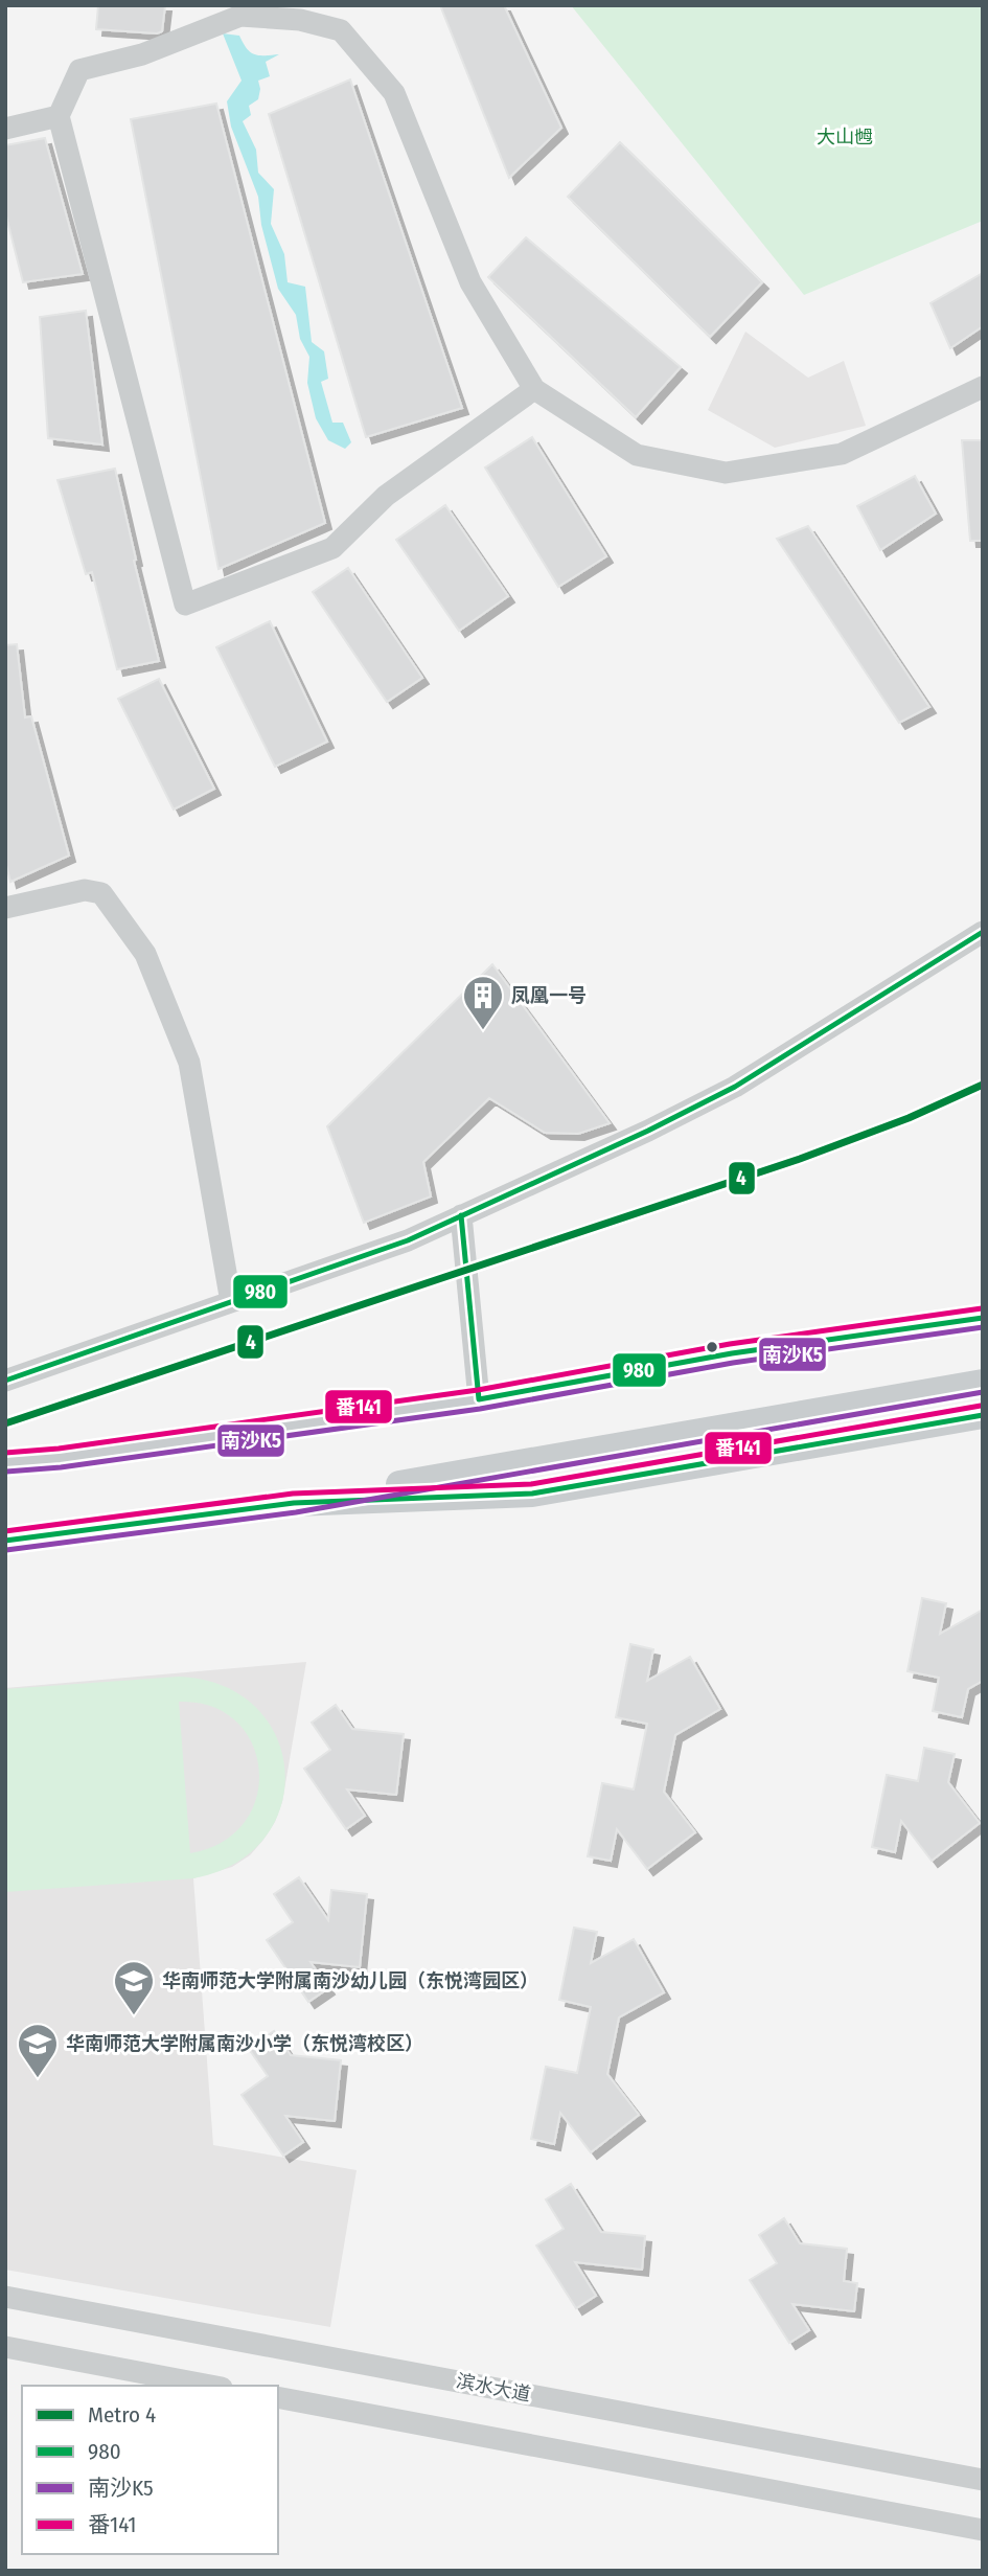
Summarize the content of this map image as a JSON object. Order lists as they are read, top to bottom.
{
  "streets": {
    "street": ["滨水大道"]
  },
  "parks": ["大山乸"],
  "places": {
    "building": ["凤凰一号"],
    "school or university": ["华南师范大学附属南沙幼儿园（东悦湾园区）", "华南师范大学附属南沙小学（东悦湾校区）"]
  },
  "lines": [
    "transit line 980",
    "metro line 4",
    "transit line 番141",
    "transit line 南沙K5"
  ],
  "legend": [
    "Metro 4",
    "980",
    "南沙K5",
    "番141"
  ]
}
